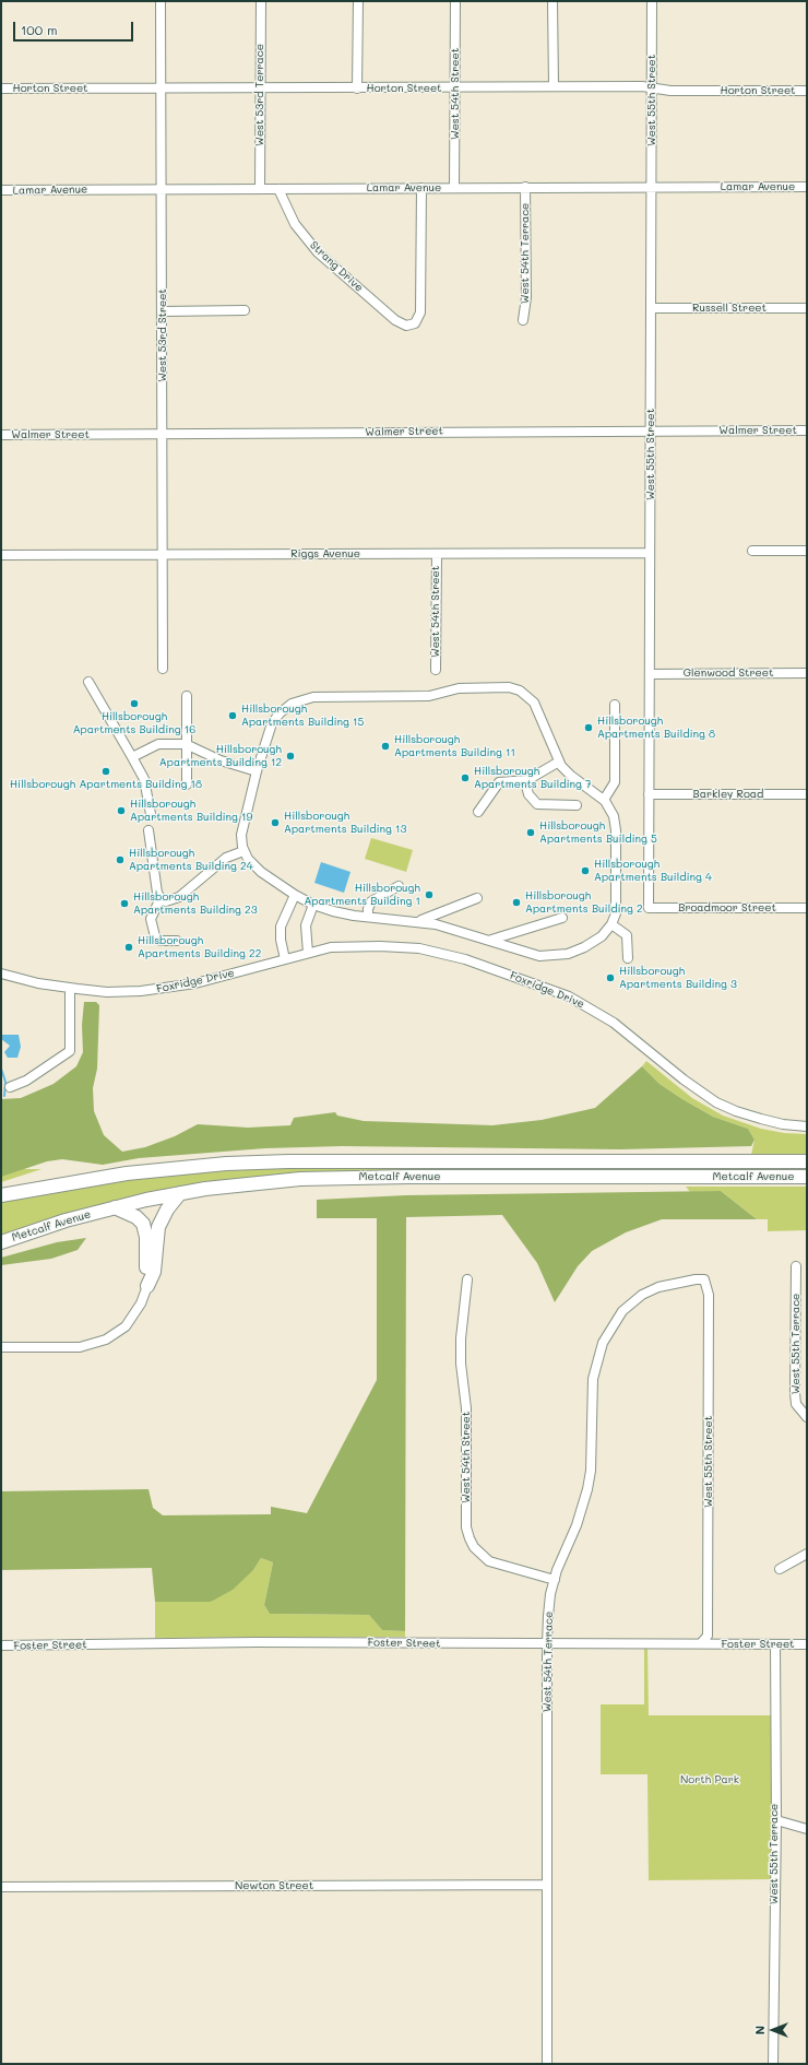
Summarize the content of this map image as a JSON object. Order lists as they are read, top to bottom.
{
  "streets": {
    "highway": ["Metcalf Avenue"],
    "street": [
      "Horton Street",
      "West 54th Street",
      "West 53rd Terrace",
      "West 55th Street",
      "Lamar Avenue",
      "West 54th Terrace",
      "Strang Drive",
      "Russell Street",
      "West 53rd Street",
      "Walmer Street",
      "Riggs Avenue",
      "Glenwood Street",
      "Barkley Road",
      "Broadmoor Street",
      "Foxridge Drive",
      "West 55th Terrace",
      "Foster Street",
      "Newton Street"
    ]
  },
  "crossings": [
    ["Horton Street", "West 54th Street"],
    ["Horton Street", "West 53rd Terrace"],
    ["Horton Street", "West 55th Street"],
    ["Horton Street", "West 53rd Street"],
    ["West 54th Street", "Lamar Avenue"],
    ["West 54th Street", "West 54th Terrace"],
    ["West 54th Street", "Riggs Avenue"],
    ["West 53rd Terrace", "Lamar Avenue"],
    ["West 55th Street", "Lamar Avenue"],
    ["West 55th Street", "West 54th Terrace"],
    ["West 55th Street", "Russell Street"],
    ["West 55th Street", "Walmer Street"],
    ["West 55th Street", "Riggs Avenue"],
    ["West 55th Street", "Glenwood Street"],
    ["West 55th Street", "Barkley Road"],
    ["West 55th Street", "Broadmoor Street"],
    ["West 55th Street", "Foster Street"],
    ["Lamar Avenue", "West 54th Terrace"],
    ["Lamar Avenue", "Strang Drive"],
    ["Lamar Avenue", "West 53rd Street"],
    ["West 54th Terrace", "Foster Street"],
    ["West 54th Terrace", "Newton Street"],
    ["West 53rd Street", "Walmer Street"],
    ["West 53rd Street", "Riggs Avenue"],
    ["West 55th Terrace", "Foster Street"]
  ],
  "parks": ["North Park"],
  "places": [
    "Hillsborough Apartments Building 16",
    "Hillsborough Apartments Building 15",
    "Hillsborough Apartments Building 8",
    "Hillsborough Apartments Building 11",
    "Hillsborough Apartments Building 12",
    "Hillsborough Apartments Building 18",
    "Hillsborough Apartments Building 7",
    "Hillsborough Apartments Building 19",
    "Hillsborough Apartments Building 13",
    "Hillsborough Apartments Building 5",
    "Hillsborough Apartments Building 24",
    "Hillsborough Apartments Building 4",
    "Hillsborough Apartments Building 1",
    "Hillsborough Apartments Building 2",
    "Hillsborough Apartments Building 23",
    "Hillsborough Apartments Building 22",
    "Hillsborough Apartments Building 3"
  ],
  "scale_bar": "100 m",
  "north": "left"
}
